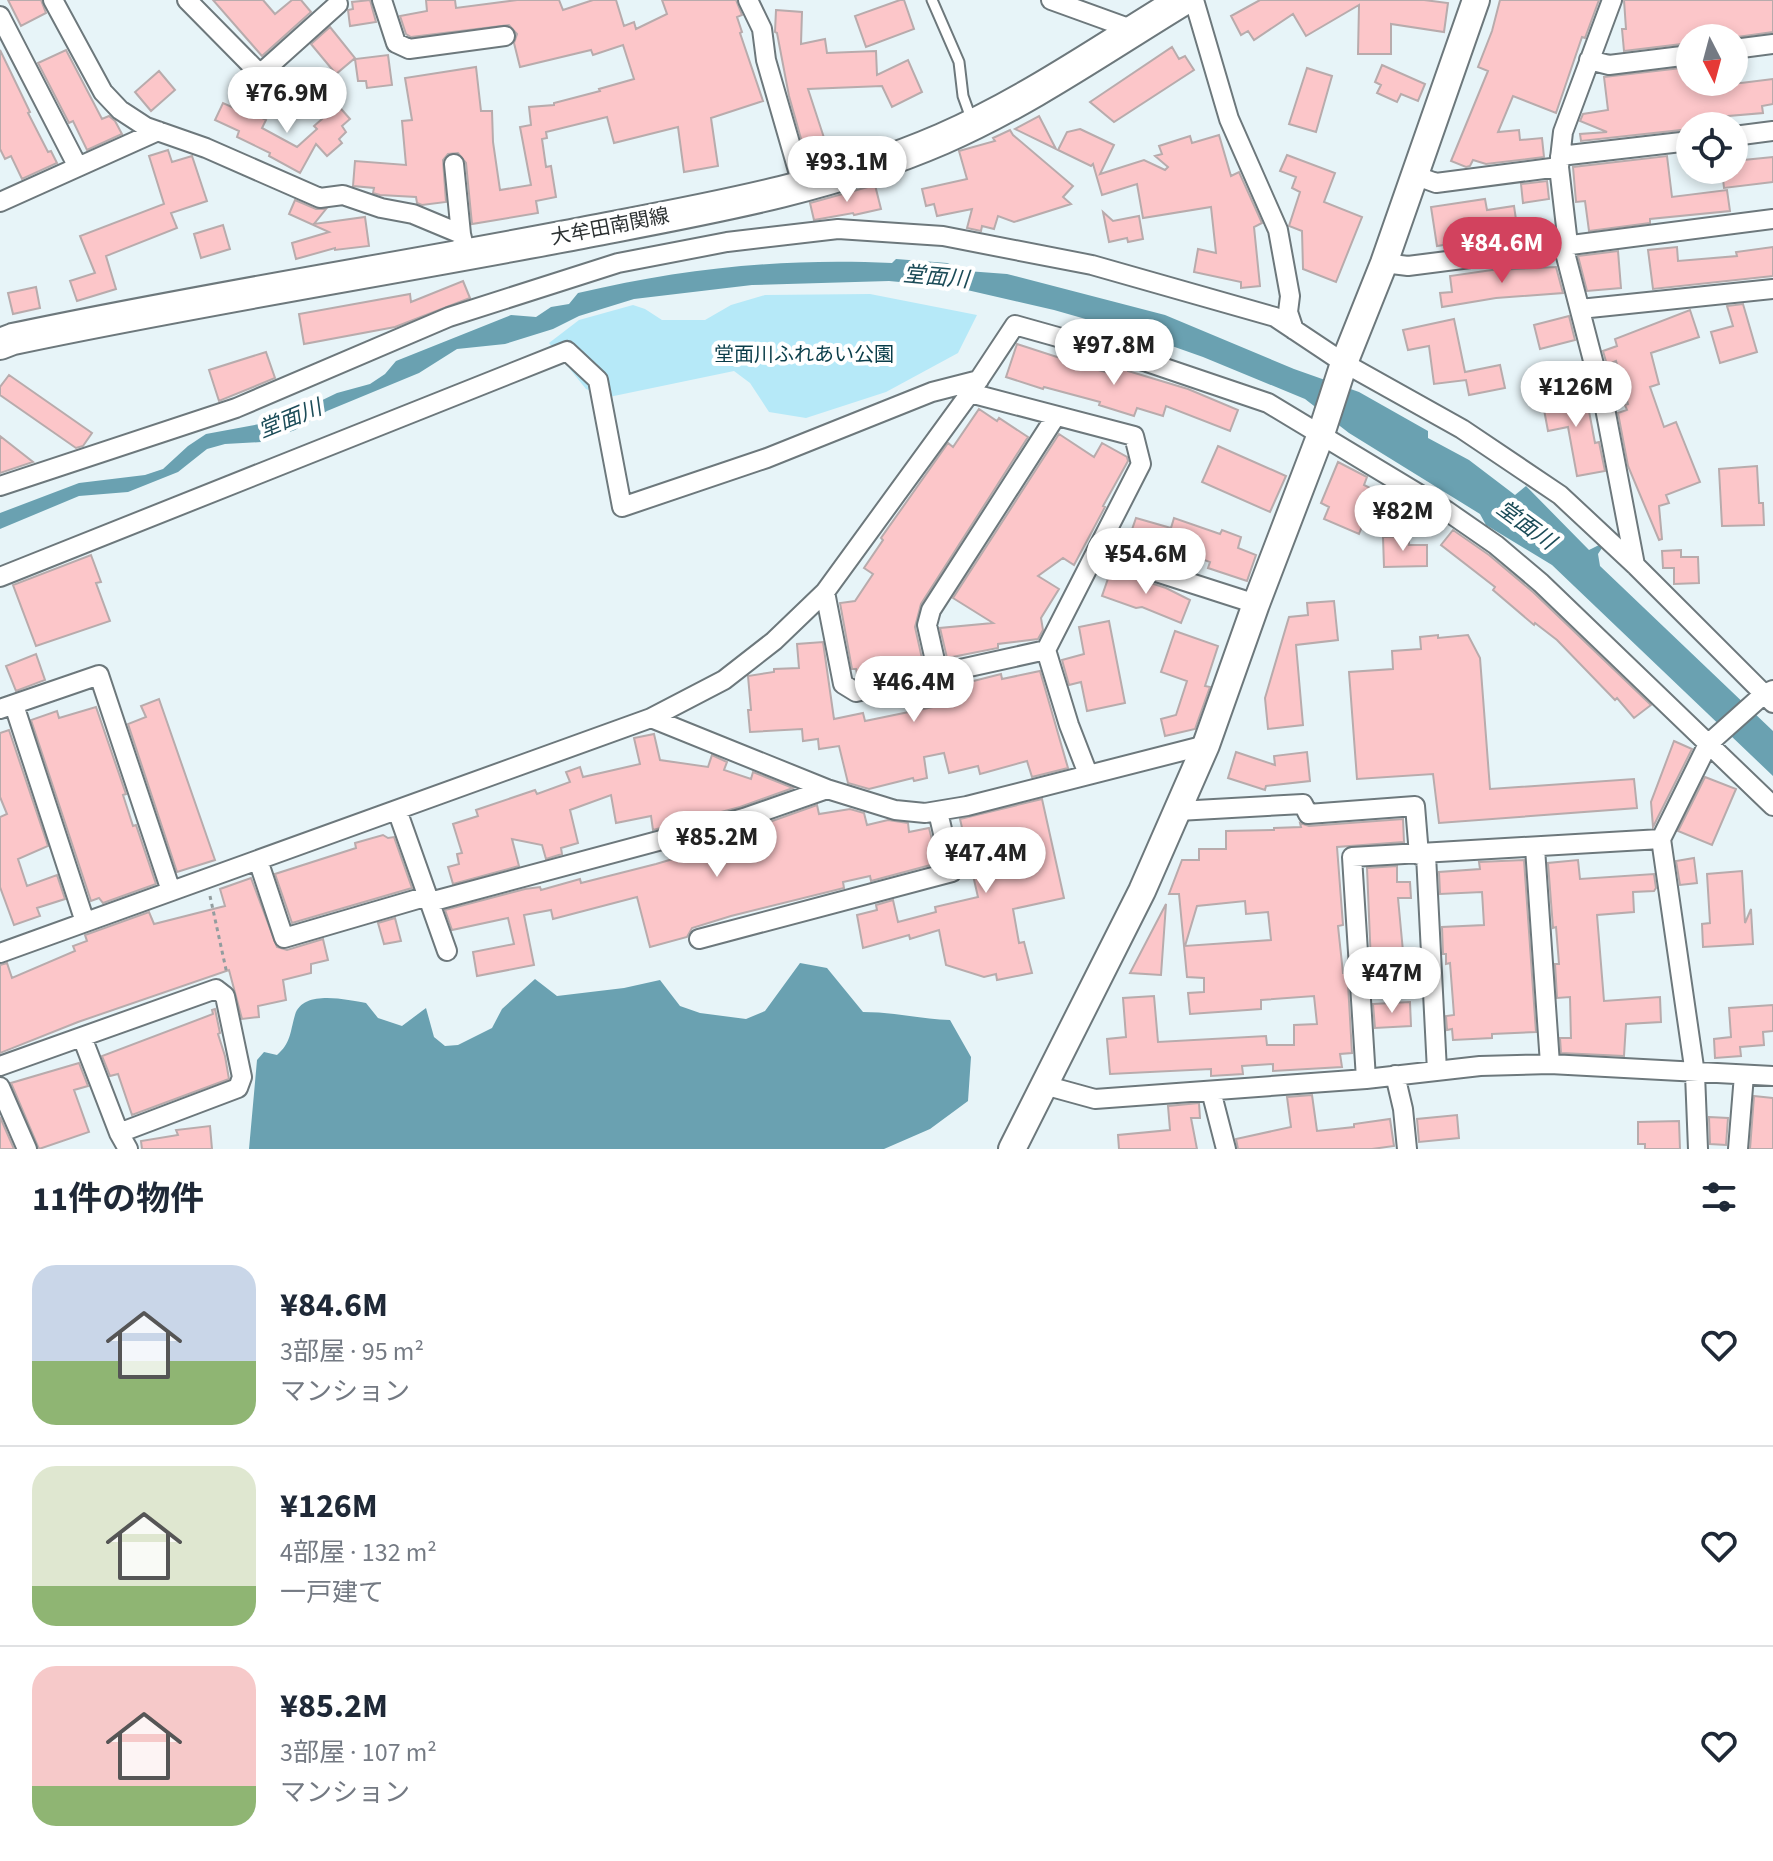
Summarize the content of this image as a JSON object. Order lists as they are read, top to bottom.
{
  "streets": {
    "main road": ["大牟田南関線"]
  },
  "water": ["堂面川"],
  "parks": ["堂面川ふれあい公園"],
  "north": "bottom",
  "page": {
    "price": [
      "¥76.9M",
      "¥93.1M",
      "¥84.6M",
      "¥97.8M",
      "¥126M",
      "¥82M",
      "¥54.6M",
      "¥46.4M",
      "¥85.2M",
      "¥47.4M",
      "¥47M"
    ],
    "heading": "11件の物件",
    "list": [
      {
        "name": "¥84.6M",
        "note": "3部屋 · 95 m² · マンション"
      },
      {
        "name": "¥126M",
        "note": "4部屋 · 132 m² · 一戸建て"
      },
      {
        "name": "¥85.2M",
        "note": "3部屋 · 107 m² · マンション"
      }
    ]
  }
}
